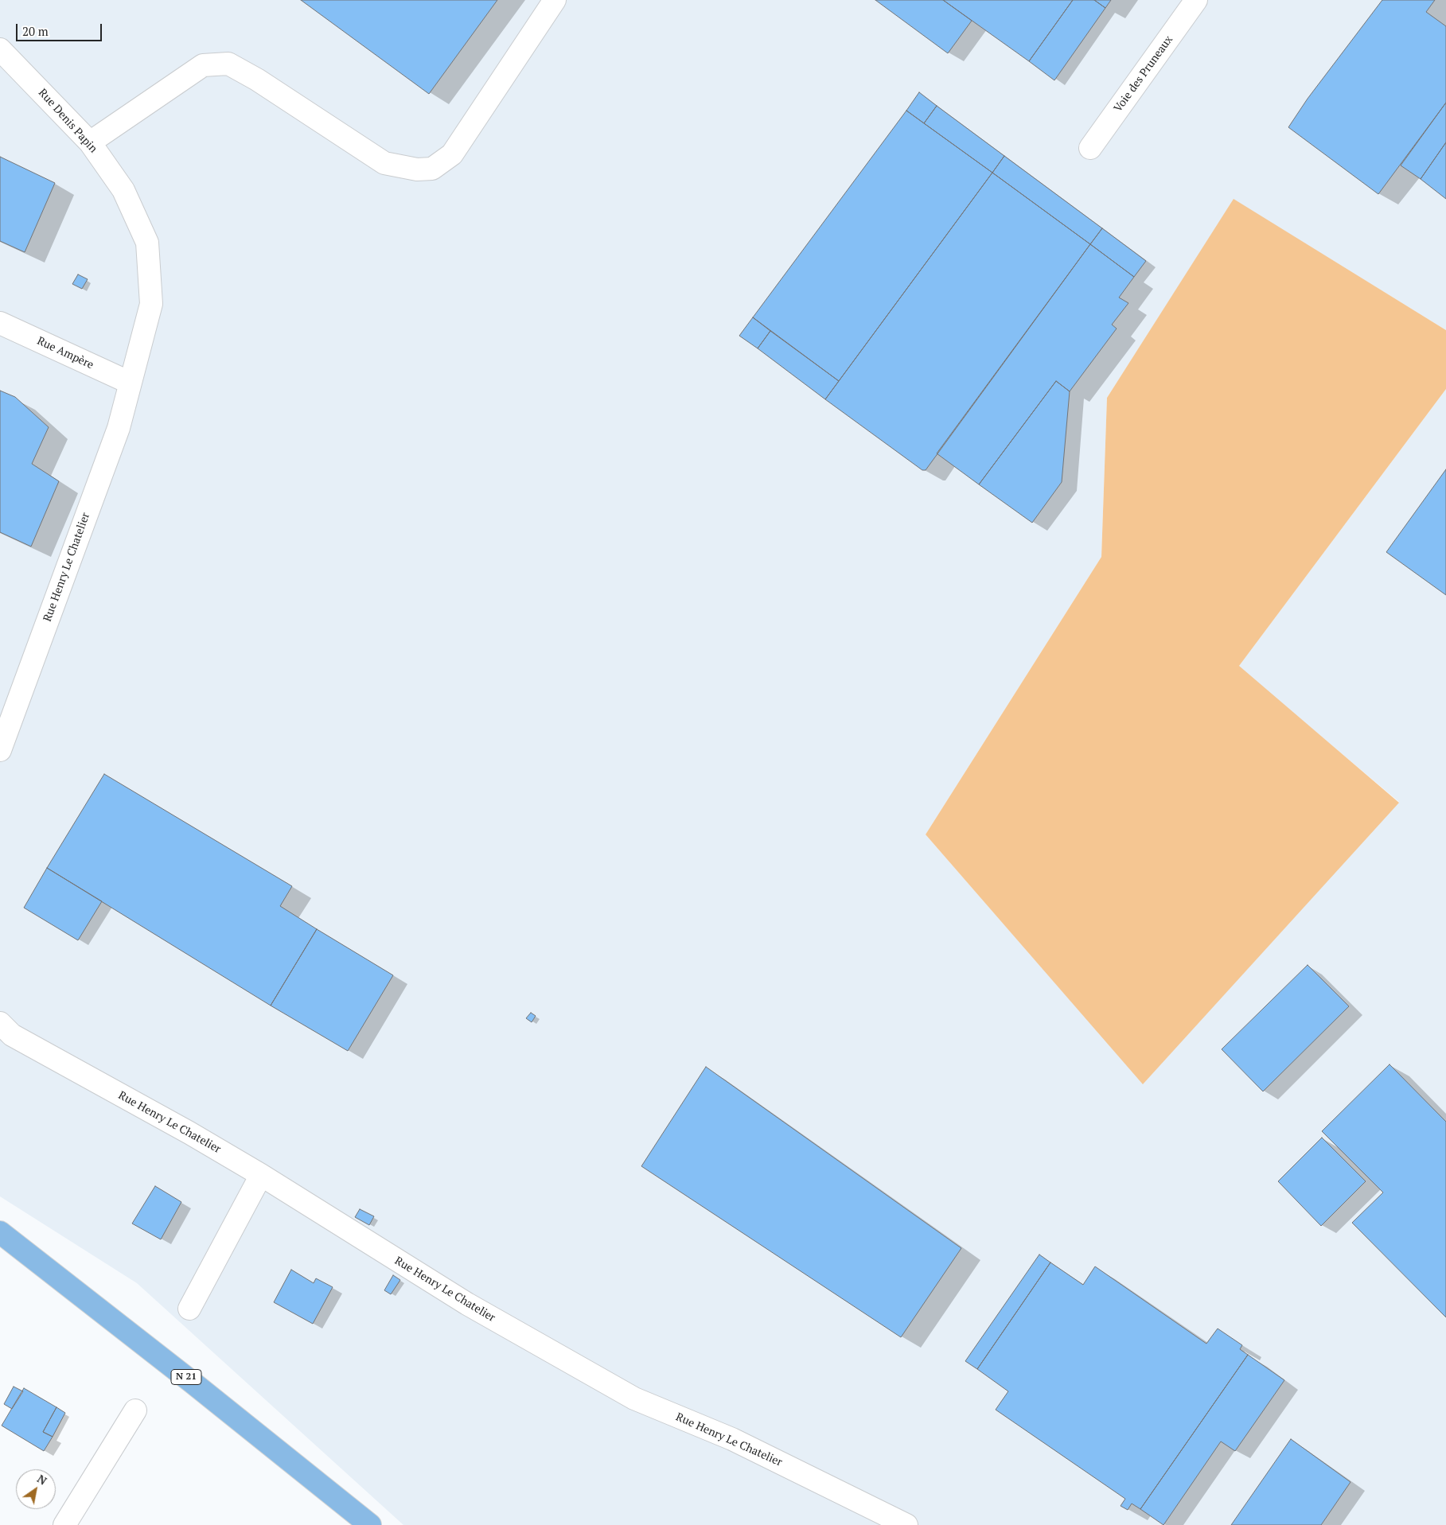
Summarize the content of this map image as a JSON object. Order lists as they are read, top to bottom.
{
  "streets": {
    "main road": ["N 21"],
    "street": [
      "Voie des Pruneaux",
      "Rue Denis Papin",
      "Rue Ampère",
      "Rue Henry Le Chatelier"
    ]
  },
  "crossings": [
    ["Rue Denis Papin", "Rue Ampère"],
    ["Rue Denis Papin", "Rue Henry Le Chatelier"],
    ["Rue Ampère", "Rue Henry Le Chatelier"]
  ],
  "scale_bar": "20 m",
  "north": "top right"
}
